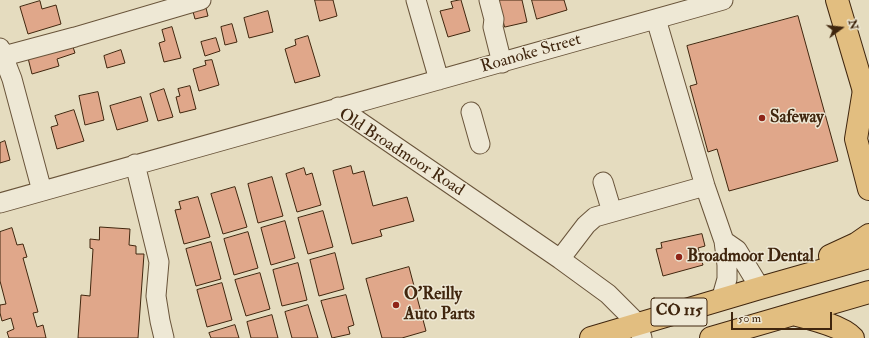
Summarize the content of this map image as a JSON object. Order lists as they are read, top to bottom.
{
  "streets": {
    "main road": ["CO 115"],
    "street": ["Roanoke Street", "Old Broadmoor Road"]
  },
  "crossings": [
    ["Roanoke Street", "Old Broadmoor Road"],
    ["Old Broadmoor Road", "CO 115"]
  ],
  "places": ["Safeway", "Broadmoor Dental", "O'Reilly Auto Parts"],
  "scale_bar": "50 m",
  "north": "right"
}
